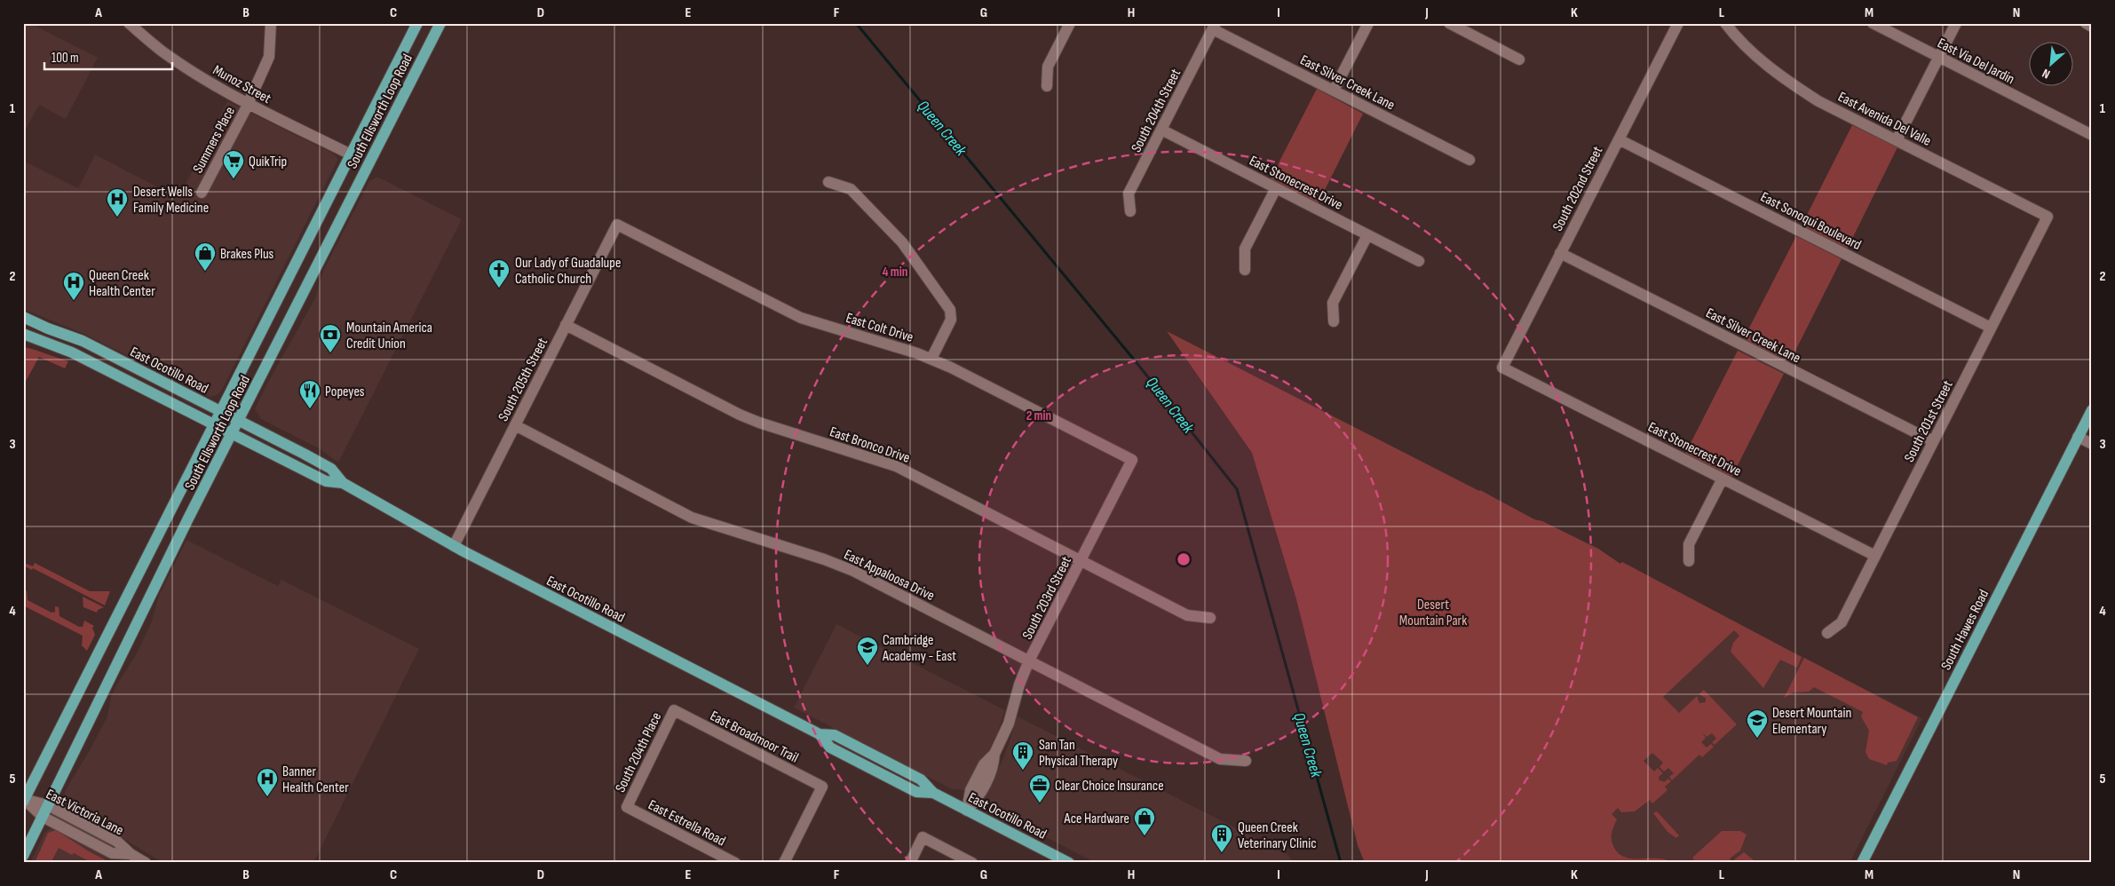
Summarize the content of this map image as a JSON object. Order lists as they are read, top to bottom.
{
  "streets": {
    "main road": ["South Ellsworth Loop Road", "East Ocotillo Road", "South Hawes Road"],
    "street": [
      "East Via Del Jardin",
      "East Silver Creek Lane",
      "Munoz Street",
      "South 204th Street",
      "East Avenida Del Valle",
      "Summers Place",
      "East Stonecrest Drive",
      "South 202nd Street",
      "East Sonoqui Boulevard",
      "East Colt Drive",
      "South 205th Street",
      "South 201st Street",
      "East Bronco Drive",
      "East Appaloosa Drive",
      "South 203rd Street",
      "East Broadmoor Trail",
      "South 204th Place",
      "East Victoria Lane",
      "East Estrella Road"
    ]
  },
  "crossings": [
    ["East Silver Creek Lane", "South 204th Street"],
    ["East Silver Creek Lane", "South 202nd Street"],
    ["East Silver Creek Lane", "South 201st Street"],
    ["Munoz Street", "South Ellsworth Loop Road"],
    ["Munoz Street", "Summers Place"],
    ["South 204th Street", "East Stonecrest Drive"],
    ["South Ellsworth Loop Road", "East Ocotillo Road"],
    ["South Ellsworth Loop Road", "East Victoria Lane"],
    ["East Avenida Del Valle", "South 201st Street"],
    ["East Stonecrest Drive", "South 202nd Street"],
    ["East Stonecrest Drive", "South 201st Street"],
    ["South 202nd Street", "East Sonoqui Boulevard"],
    ["East Sonoqui Boulevard", "South 201st Street"],
    ["East Colt Drive", "South 205th Street"],
    ["East Colt Drive", "South 203rd Street"],
    ["East Ocotillo Road", "South 205th Street"],
    ["East Ocotillo Road", "South 203rd Street"],
    ["South 205th Street", "East Bronco Drive"],
    ["South 205th Street", "East Appaloosa Drive"],
    ["East Bronco Drive", "South 203rd Street"],
    ["East Appaloosa Drive", "South 203rd Street"],
    ["East Broadmoor Trail", "South 204th Place"],
    ["South 204th Place", "East Estrella Road"]
  ],
  "water": ["Queen Creek"],
  "parks": ["Desert Mountain Park"],
  "places": {
    "supermarket": ["QuikTrip"],
    "hospital": ["Desert Wells Family Medicine", "Queen Creek Health Center", "Banner Health Center"],
    "shop": ["Brakes Plus", "Ace Hardware"],
    "church": ["Our Lady of Guadalupe Catholic Church"],
    "bank": ["Mountain America Credit Union"],
    "restaurant": ["Popeyes"],
    "school or university": ["Cambridge Academy - East", "Desert Mountain Elementary"],
    "building": ["San Tan Physical Therapy", "Queen Creek Veterinary Clinic"],
    "office": ["Clear Choice Insurance"]
  },
  "scale_bar": "100 m",
  "north": "bottom left",
  "grid": {
    "columns": [
      "A",
      "B",
      "C",
      "D",
      "E",
      "F",
      "G",
      "H",
      "I",
      "J",
      "K",
      "L",
      "M",
      "N"
    ],
    "rows": [
      "1",
      "2",
      "3",
      "4",
      "5"
    ]
  },
  "rings": ["4 min", "2 min"]
}
